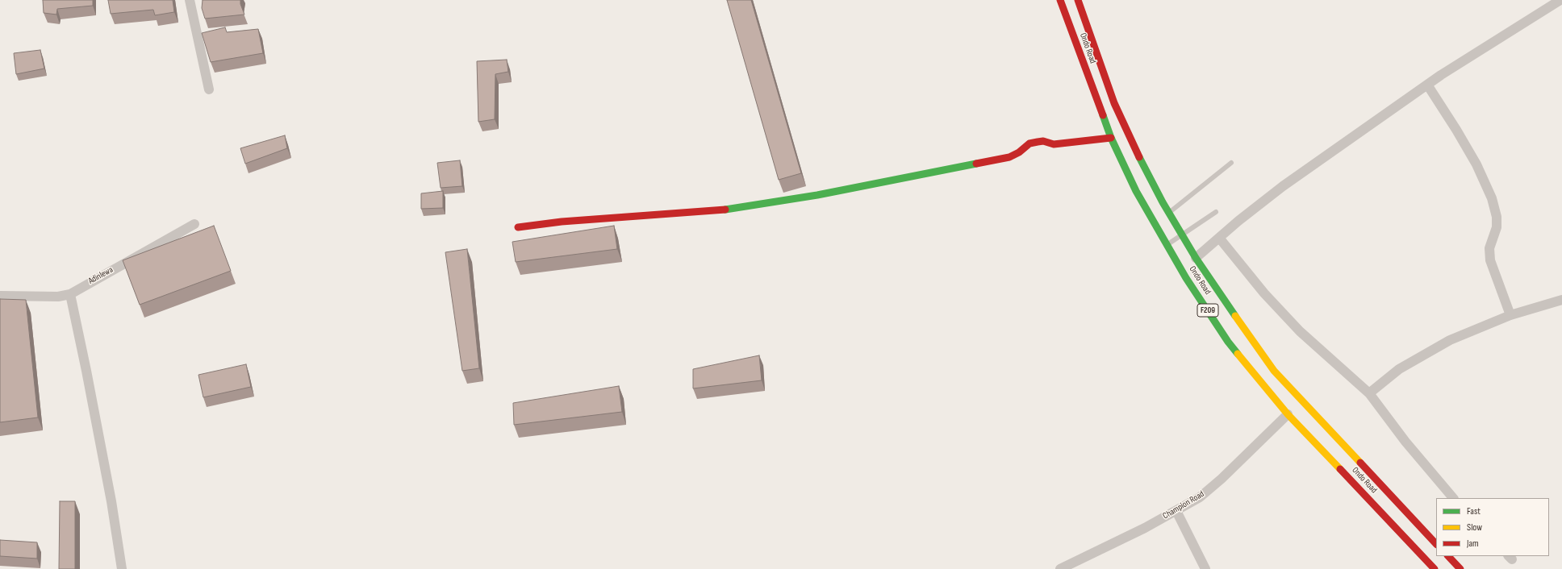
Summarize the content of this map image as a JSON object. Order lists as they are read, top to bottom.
{
  "streets": {
    "main road": ["Ondo Road", "F209"],
    "street": ["Adinlewa", "Champion Road"]
  },
  "crossings": [
    ["Ondo Road", "Champion Road"]
  ],
  "legend": ["Fast", "Slow", "Jam"]
}
